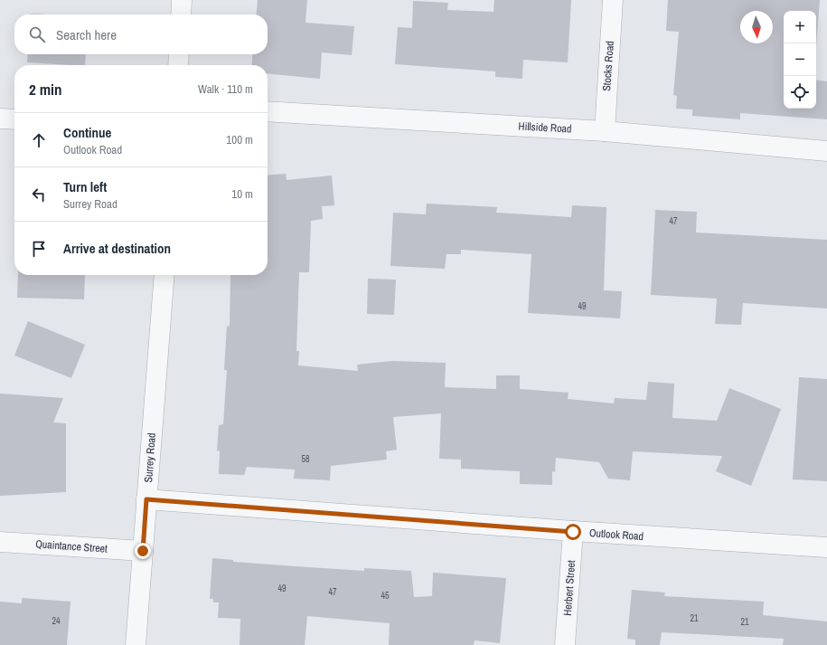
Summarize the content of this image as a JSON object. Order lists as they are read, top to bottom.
{
  "streets": {
    "street": [
      "Stocks Road",
      "Hillside Road",
      "Surrey Road",
      "Outlook Road",
      "Quaintance Street",
      "Herbert Street"
    ]
  },
  "crossings": [
    ["Stocks Road", "Hillside Road"],
    ["Surrey Road", "Outlook Road"],
    ["Surrey Road", "Quaintance Street"],
    ["Outlook Road", "Herbert Street"]
  ],
  "house_numbers": [
    "47",
    "49",
    "58",
    "49",
    "47",
    "45",
    "21",
    "24",
    "21"
  ],
  "north": "bottom",
  "page": {
    "map_buttons": ["+", "−"],
    "search": "Search here",
    "heading": ["2 min", "Walk · 110 m"],
    "list": [
      ["Continue", "Outlook Road", "100 m"],
      ["Turn left", "Surrey Road", "10 m"],
      "Arrive at destination"
    ]
  }
}
